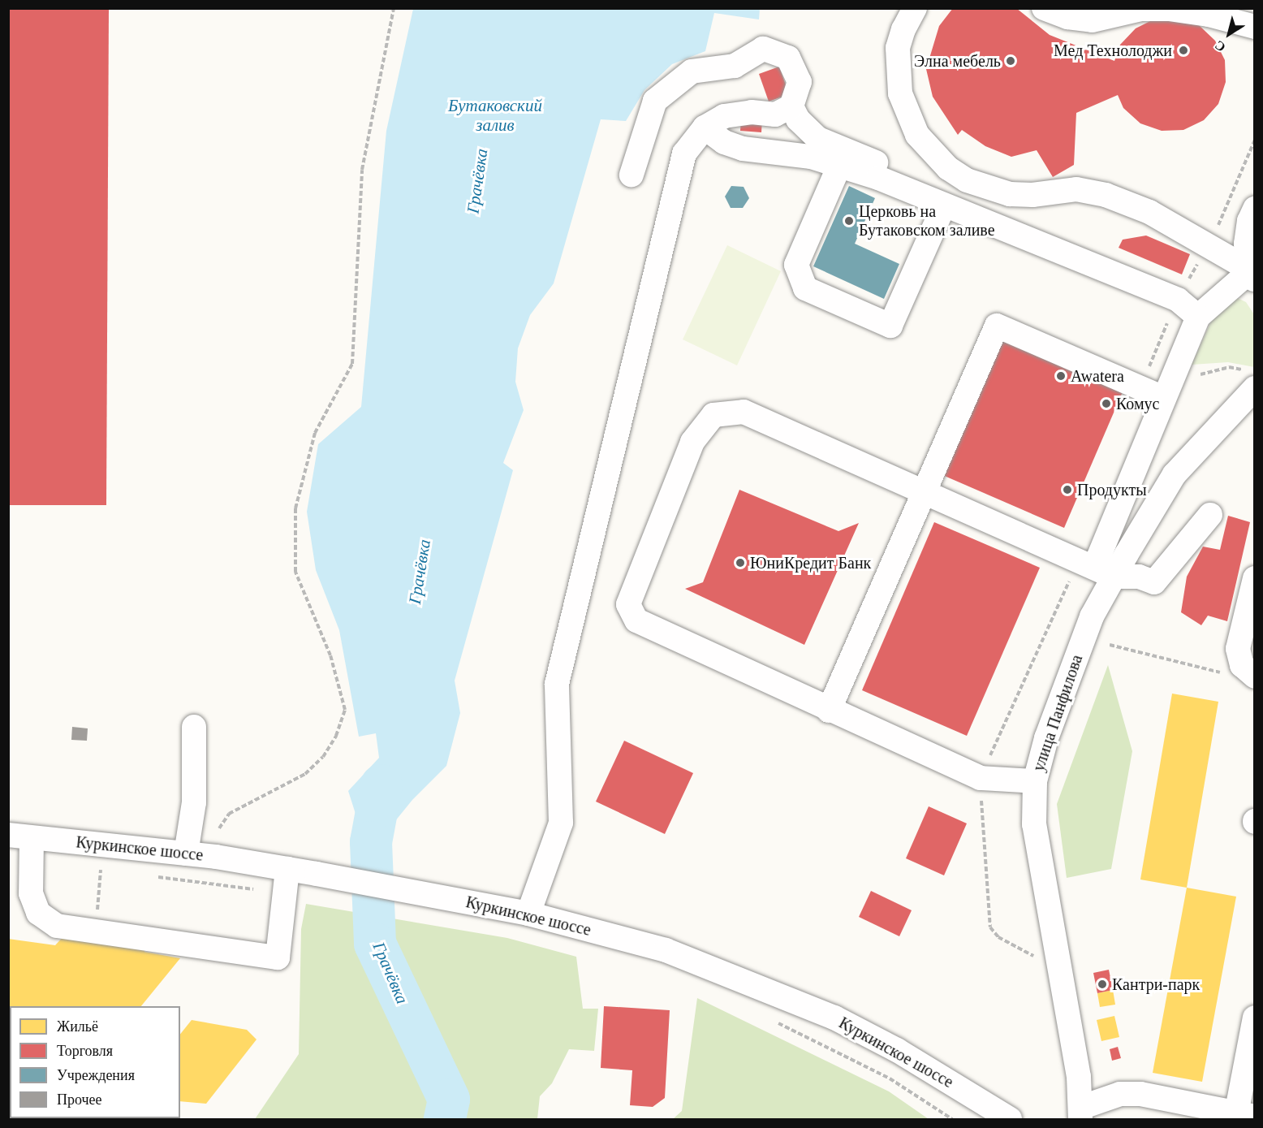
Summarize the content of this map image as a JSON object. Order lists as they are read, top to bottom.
{
  "streets": {
    "street": ["улица Панфилова", "Куркинское шоссе"]
  },
  "water": ["Бутаковский залив", "Грачёвка"],
  "places": [
    "Мед Технолоджи",
    "Элна мебель",
    "Церковь на Бутаковском заливе",
    "Awatera",
    "Комус",
    "Продукты",
    "ЮниКредит Банк",
    "Кантри-парк"
  ],
  "legend": [
    "Жильё",
    "Торговля",
    "Учреждения",
    "Прочее"
  ],
  "north": "bottom left"
}
